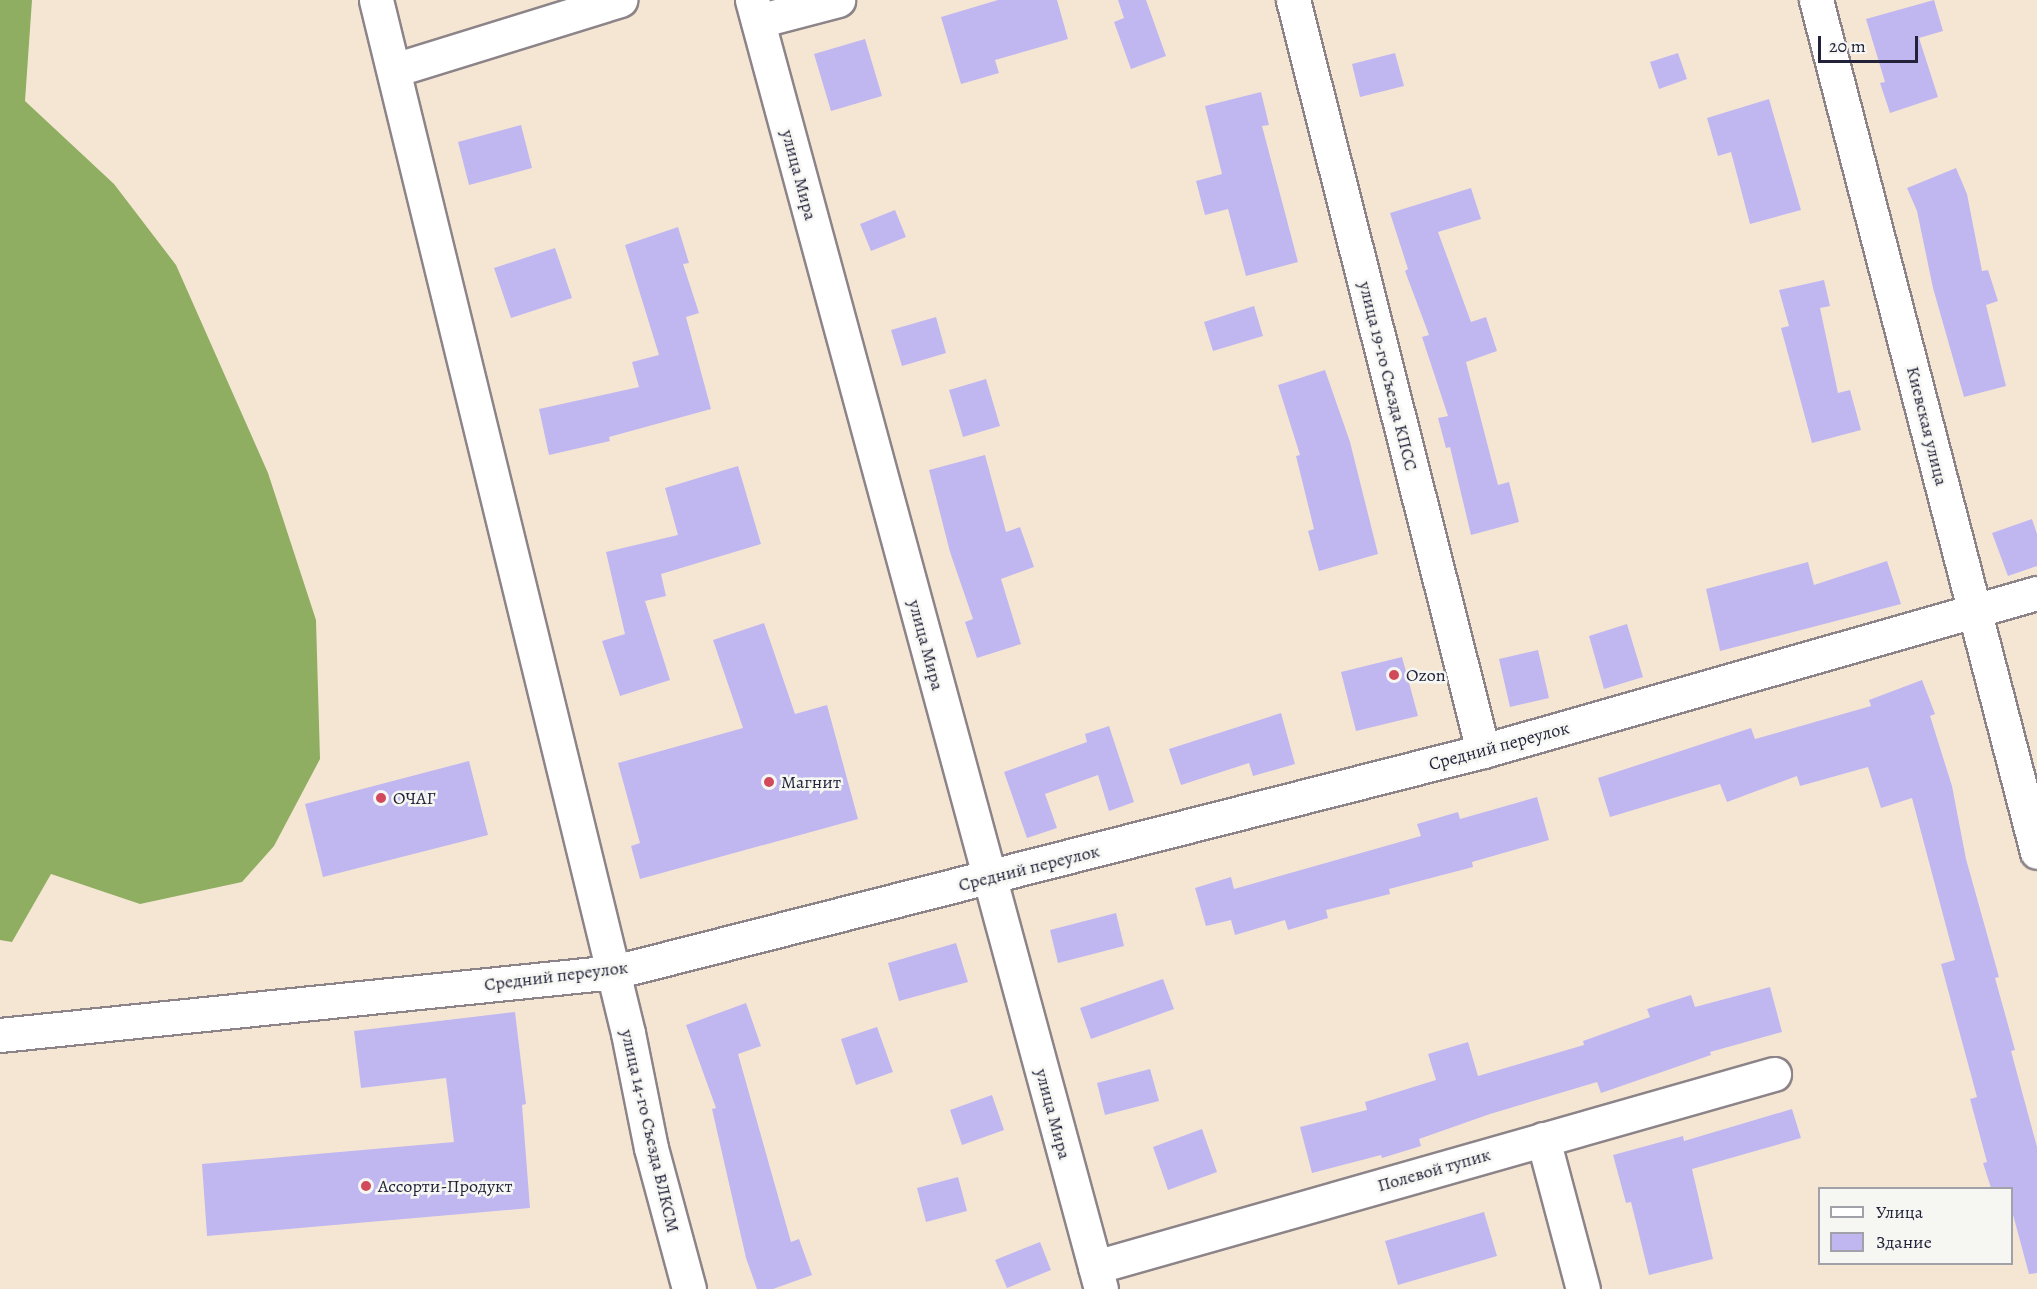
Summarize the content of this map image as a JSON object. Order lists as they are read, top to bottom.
{
  "streets": {
    "street": [
      "улица Мира",
      "улица 19-го Съезда КПСС",
      "Киевская улица",
      "Средний переулок",
      "улица 14-го Съезда ВЛКСМ",
      "Полевой тупик"
    ]
  },
  "crossings": [
    ["улица Мира", "Средний переулок"],
    ["улица Мира", "Полевой тупик"],
    ["улица 19-го Съезда КПСС", "Средний переулок"],
    ["Киевская улица", "Средний переулок"],
    ["Средний переулок", "улица 14-го Съезда ВЛКСМ"]
  ],
  "places": [
    "Ozon",
    "Магнит",
    "ОЧАГ",
    "Ассорти-Продукт"
  ],
  "legend": ["Улица", "Здание"],
  "scale_bar": "20 m"
}
